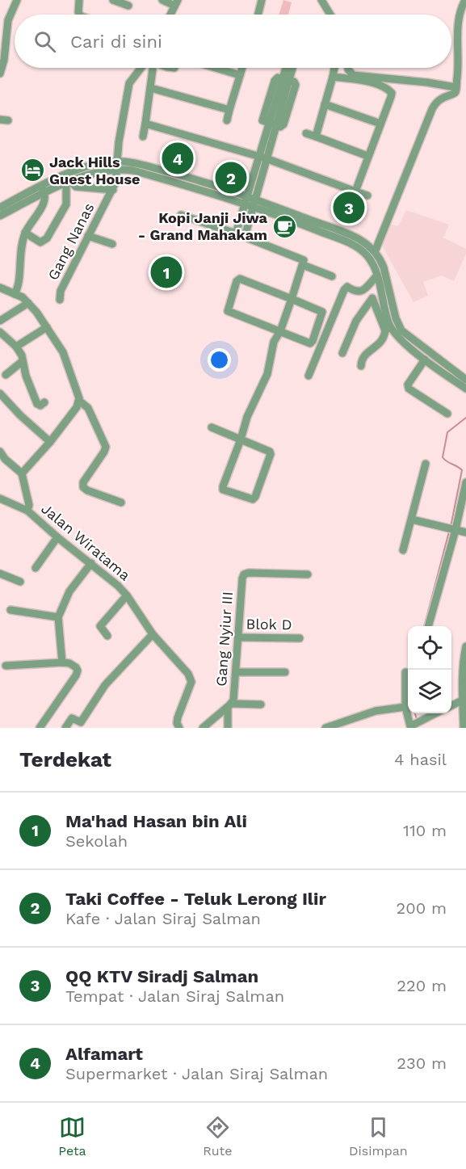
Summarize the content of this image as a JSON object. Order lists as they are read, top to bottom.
{
  "streets": {
    "street": [
      "Gang Nanas",
      "Jalan Wiratama",
      "Blok D",
      "Gang Nyiur III"
    ]
  },
  "crossings": [
    ["Blok D", "Gang Nyiur III"]
  ],
  "places": {
    "hotel": ["Jack Hills Guest House"],
    "cafe": ["Kopi Janji Jiwa - Grand Mahakam"]
  },
  "page": {
    "search": "Cari di sini",
    "pins": [
      "4",
      "2",
      "3",
      "1"
    ],
    "heading": ["Terdekat", "4 hasil"],
    "list": [
      {
        "mark": "1",
        "name": "Ma'had Hasan bin Ali",
        "note": "Sekolah",
        "value": "110 m"
      },
      {
        "mark": "2",
        "name": "Taki Coffee - Teluk Lerong Ilir",
        "note": "Kafe · Jalan Siraj Salman",
        "value": "200 m"
      },
      {
        "mark": "3",
        "name": "QQ KTV Siradj Salman",
        "note": "Tempat · Jalan Siraj Salman",
        "value": "220 m"
      },
      {
        "mark": "4",
        "name": "Alfamart",
        "note": "Supermarket · Jalan Siraj Salman",
        "value": "230 m"
      }
    ],
    "nav": ["Peta", "Rute", "Disimpan"]
  }
}
